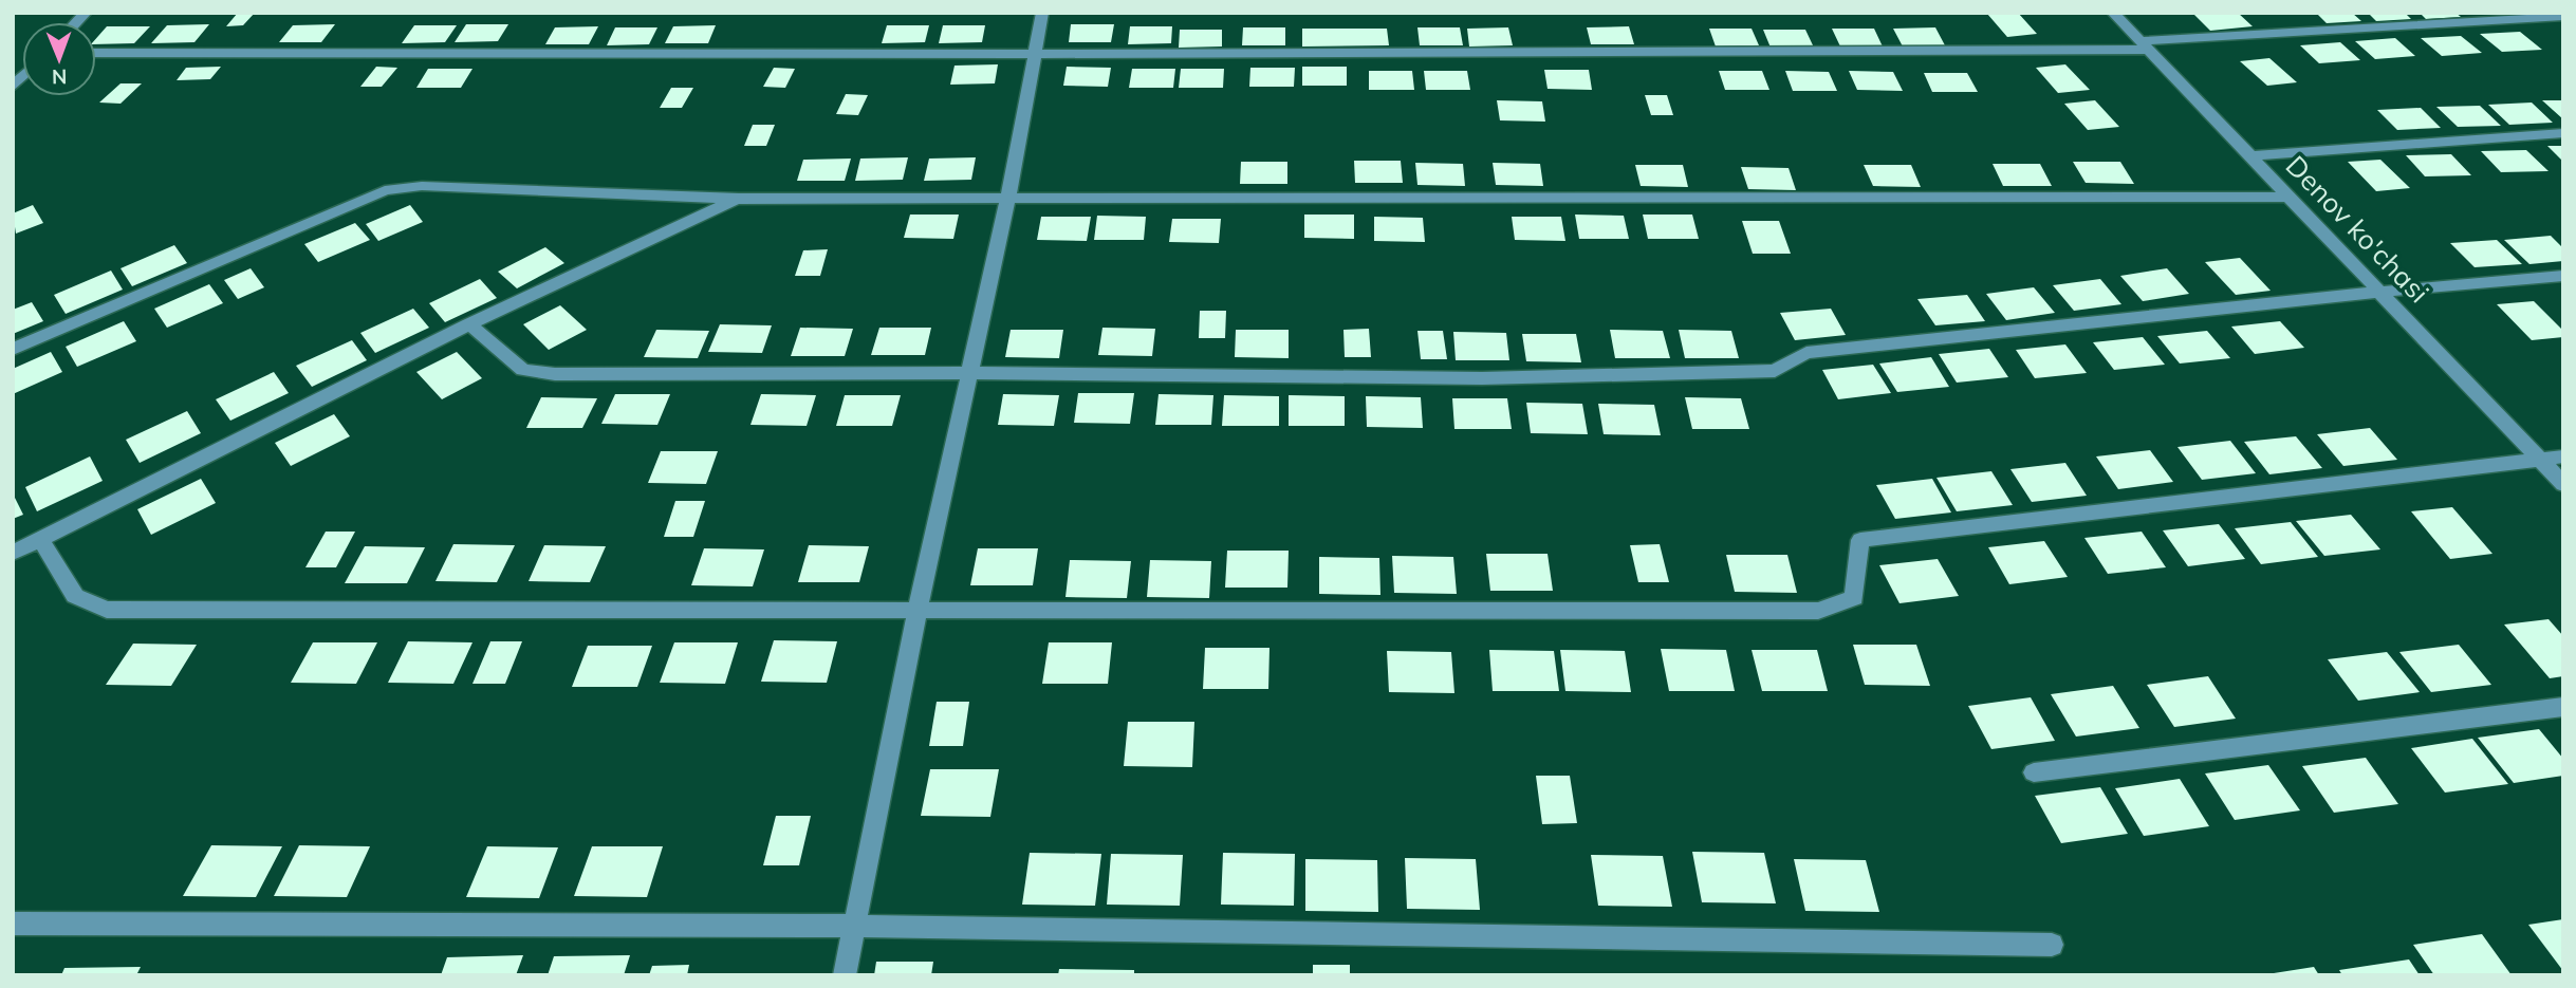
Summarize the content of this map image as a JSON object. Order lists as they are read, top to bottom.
{
  "streets": {
    "street": ["Denov ko'chasi"]
  },
  "north": "bottom"
}
